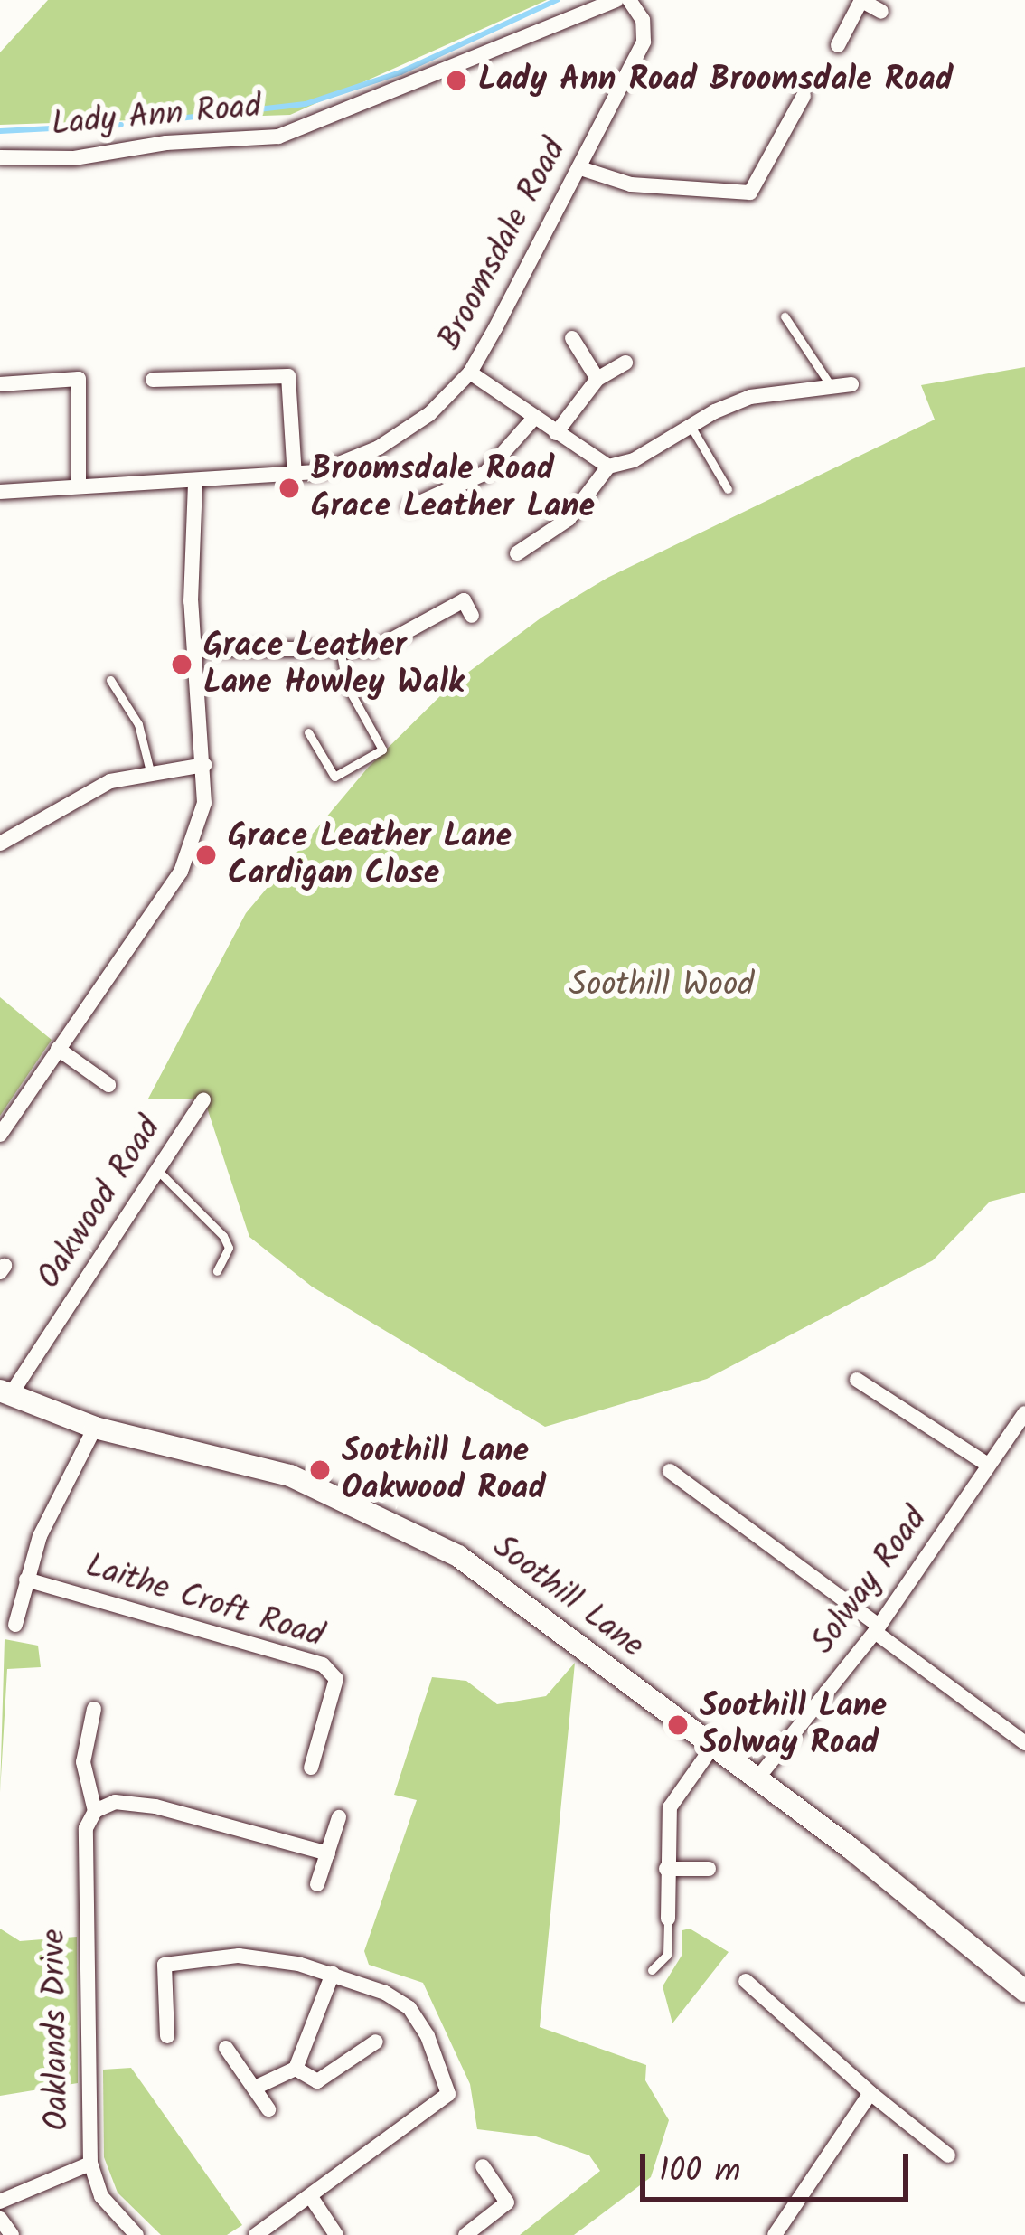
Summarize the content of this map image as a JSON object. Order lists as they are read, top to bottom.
{
  "streets": {
    "main road": ["Soothill Lane"],
    "street": [
      "Lady Ann Road",
      "Broomsdale Road",
      "Oakwood Road",
      "Solway Road",
      "Laithe Croft Road",
      "Oaklands Drive"
    ]
  },
  "crossings": [
    ["Oakwood Road", "Soothill Lane"],
    ["Solway Road", "Soothill Lane"]
  ],
  "parks": ["Soothill Wood"],
  "places": [
    "Lady Ann Road Broomsdale Road",
    "Broomsdale Road Grace Leather Lane",
    "Grace Leather Lane Howley Walk",
    "Grace Leather Lane Cardigan Close",
    "Soothill Lane Oakwood Road",
    "Soothill Lane Solway Road"
  ],
  "scale_bar": "100 m"
}
